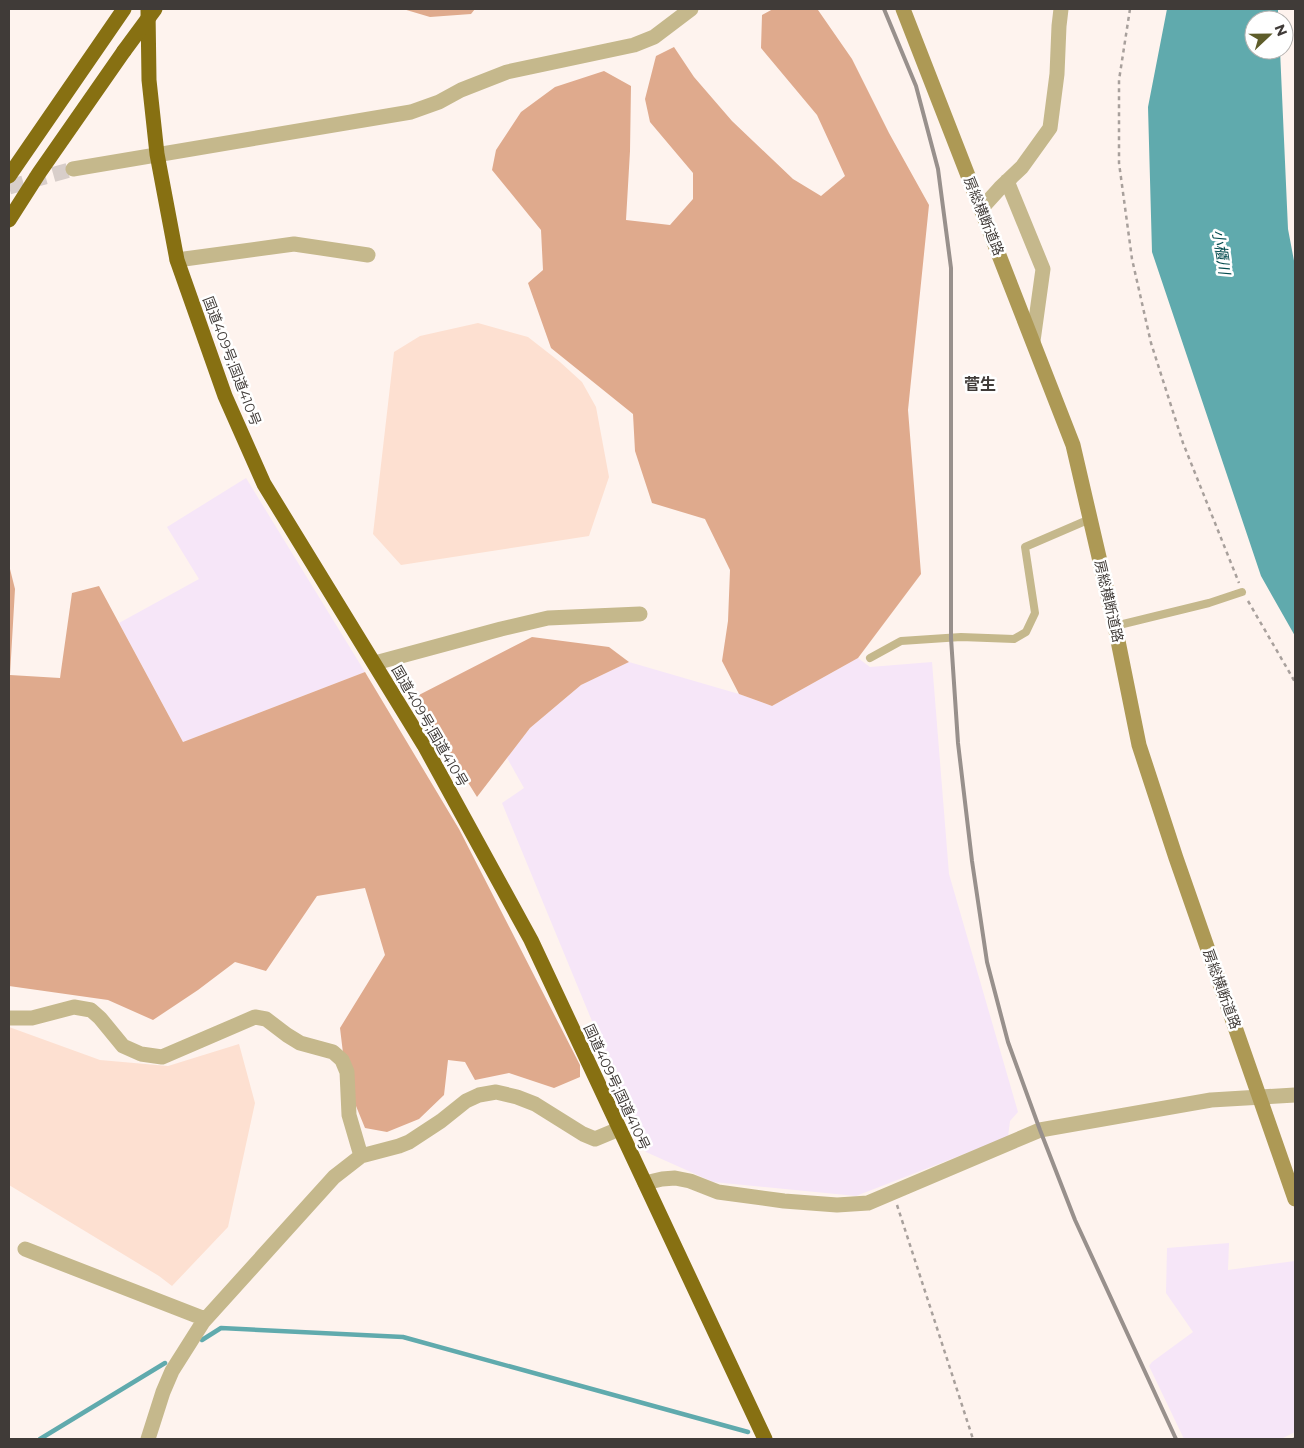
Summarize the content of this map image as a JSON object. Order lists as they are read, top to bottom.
{
  "streets": {
    "highway": ["国道409号;国道410号"],
    "street": ["房総横断道路"]
  },
  "districts": ["菅生"],
  "water": ["小櫃川"],
  "north": "right"
}
